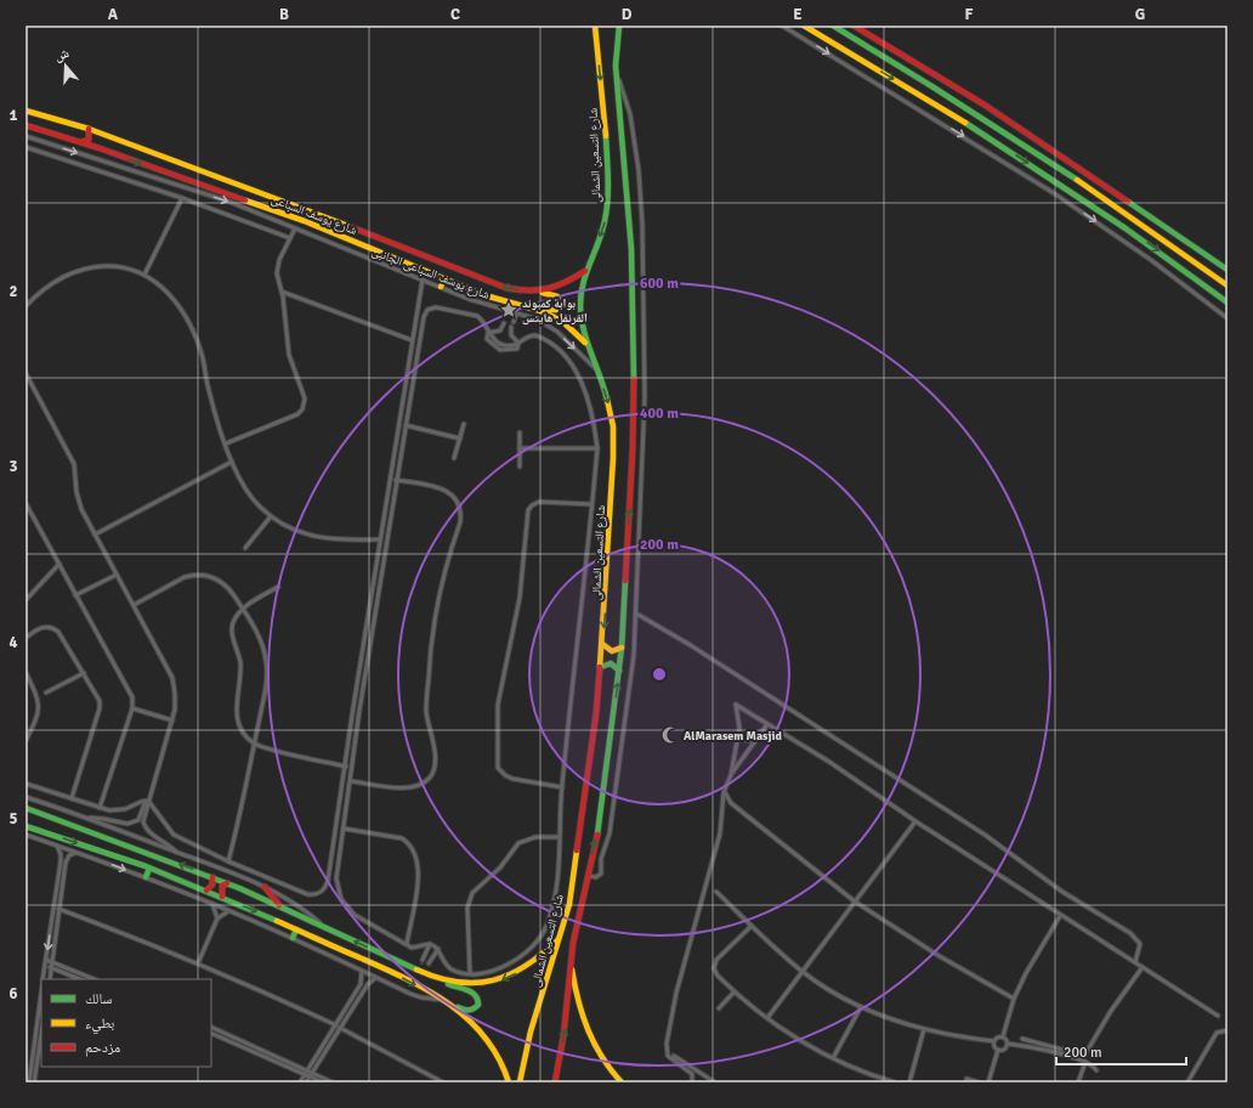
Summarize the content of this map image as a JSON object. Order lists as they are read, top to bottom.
{
  "streets": {
    "main road": ["شارع التسعين الشمالى", "شارع يوسف السباعى"],
    "street": ["شارع يوسف السباعى الجانبى"]
  },
  "crossings": [
    ["شارع التسعين الشمالى", "شارع يوسف السباعى"],
    ["شارع التسعين الشمالى", "شارع يوسف السباعى الجانبى"]
  ],
  "places": {
    "place": ["بوابة كمبوند القرنفل هايتس"],
    "mosque": ["AlMarasem Masjid"]
  },
  "legend": ["سالك", "بطيء", "مزدحم"],
  "scale_bar": "200 m",
  "north": "top",
  "grid": {
    "columns": [
      "A",
      "B",
      "C",
      "D",
      "E",
      "F",
      "G"
    ],
    "rows": [
      "1",
      "2",
      "3",
      "4",
      "5",
      "6"
    ]
  },
  "rings": ["600 m", "400 m", "200 m"]
}
